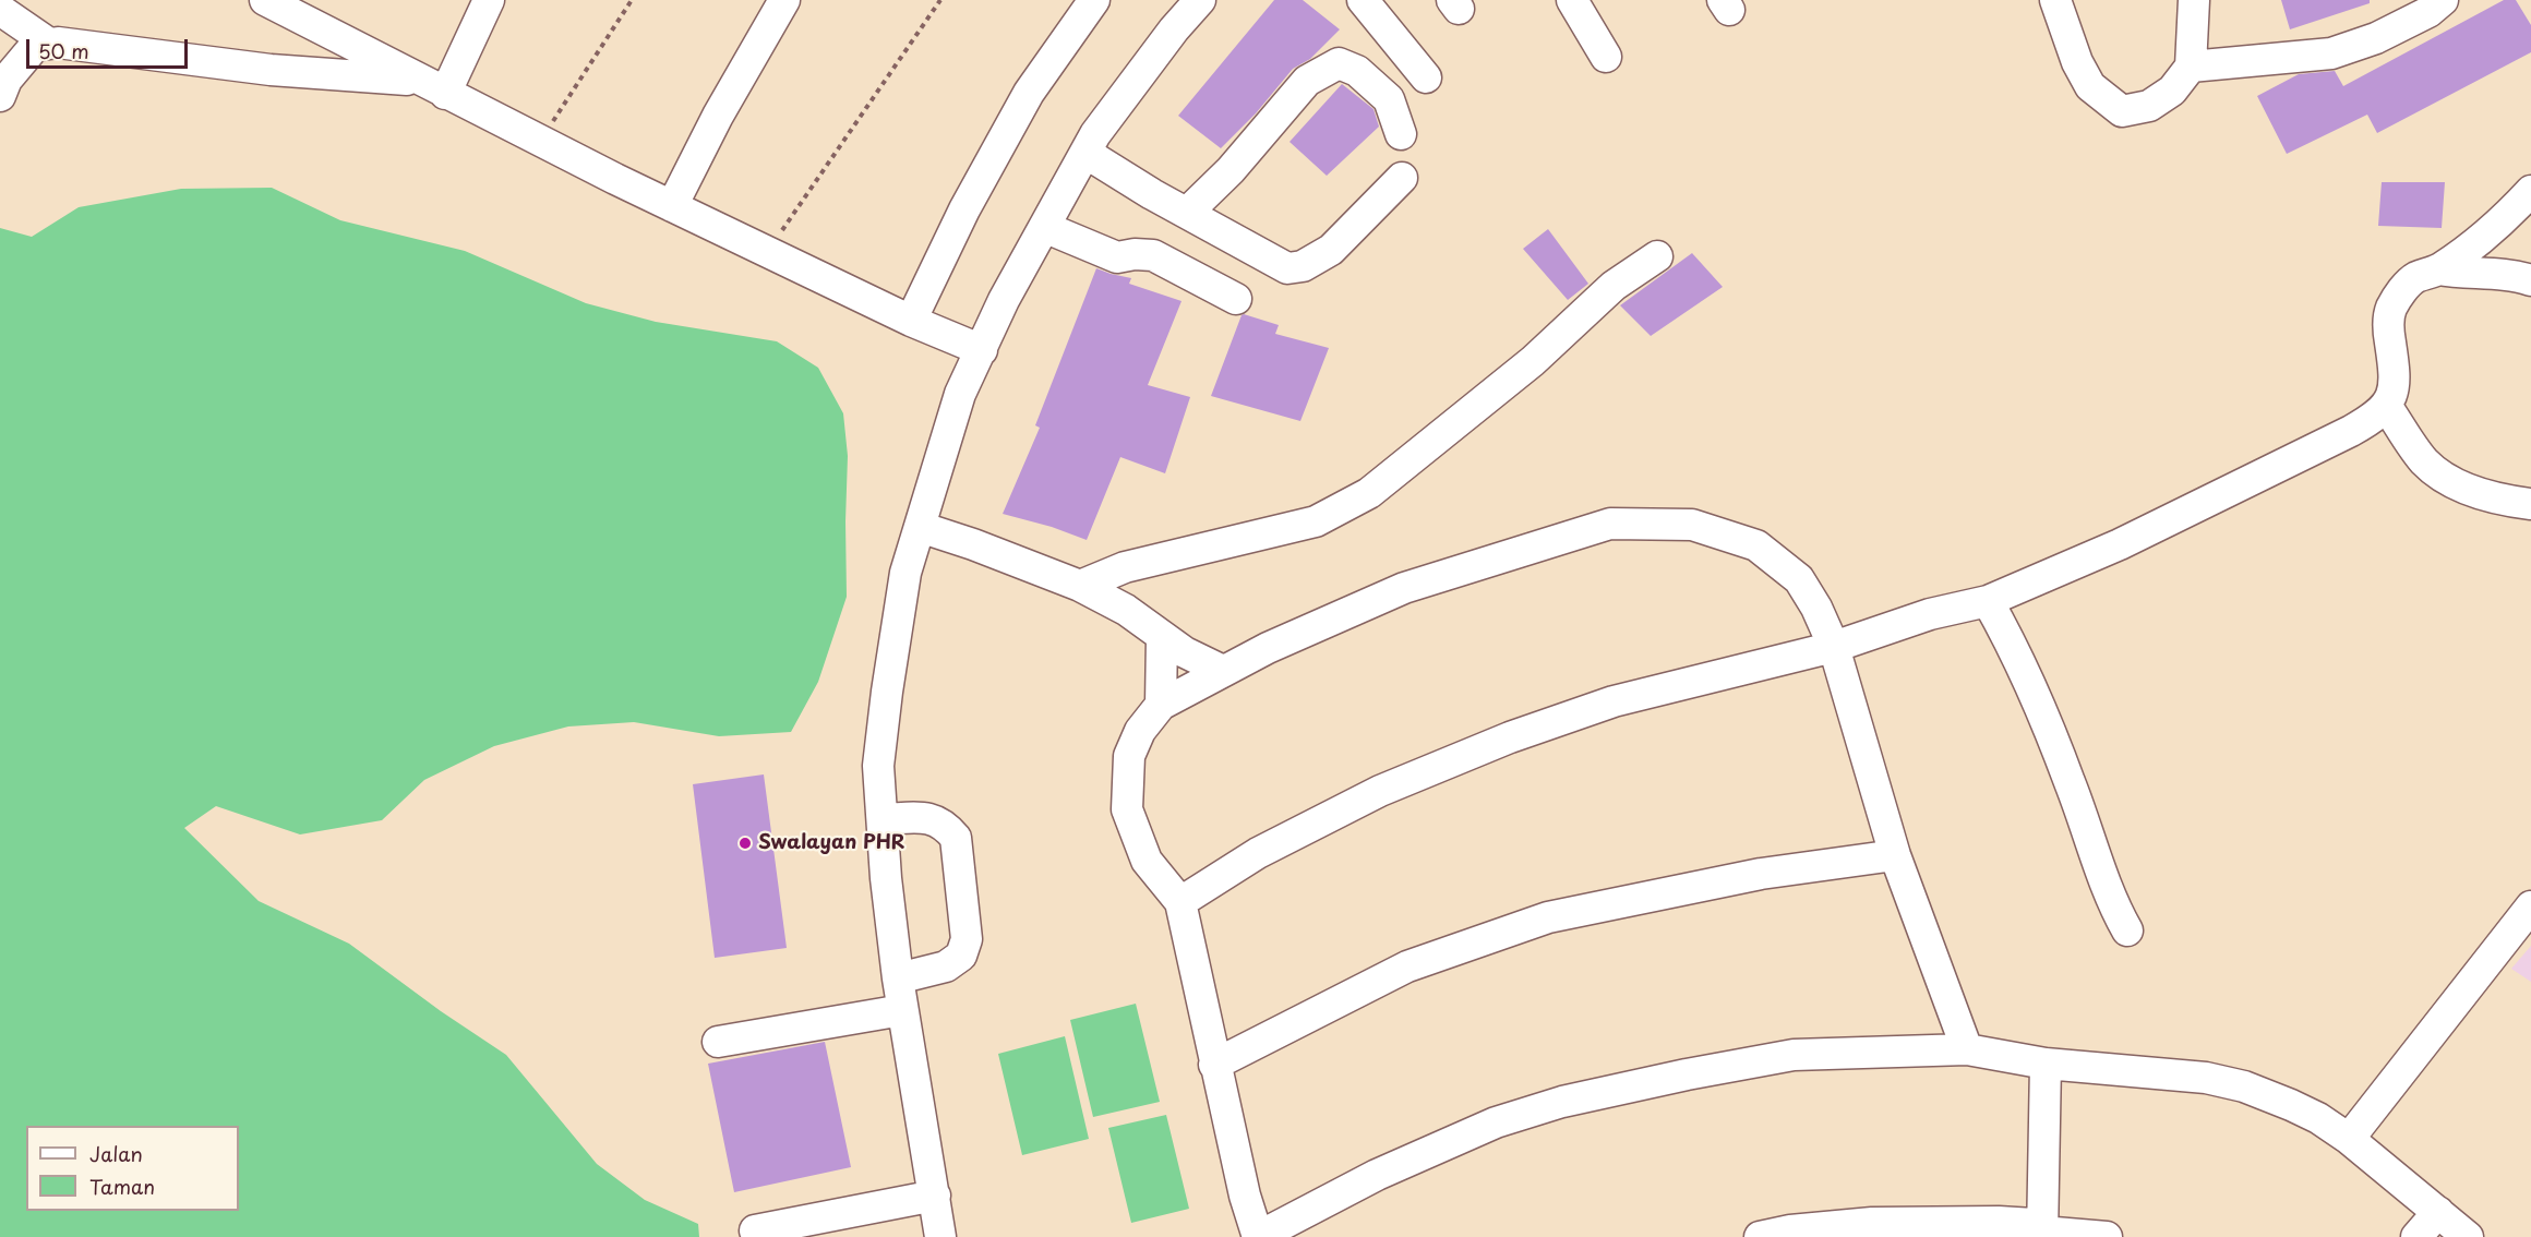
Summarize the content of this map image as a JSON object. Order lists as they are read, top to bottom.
{
  "places": ["Swalayan PHR"],
  "legend": ["Jalan", "Taman"],
  "scale_bar": "50 m"
}
